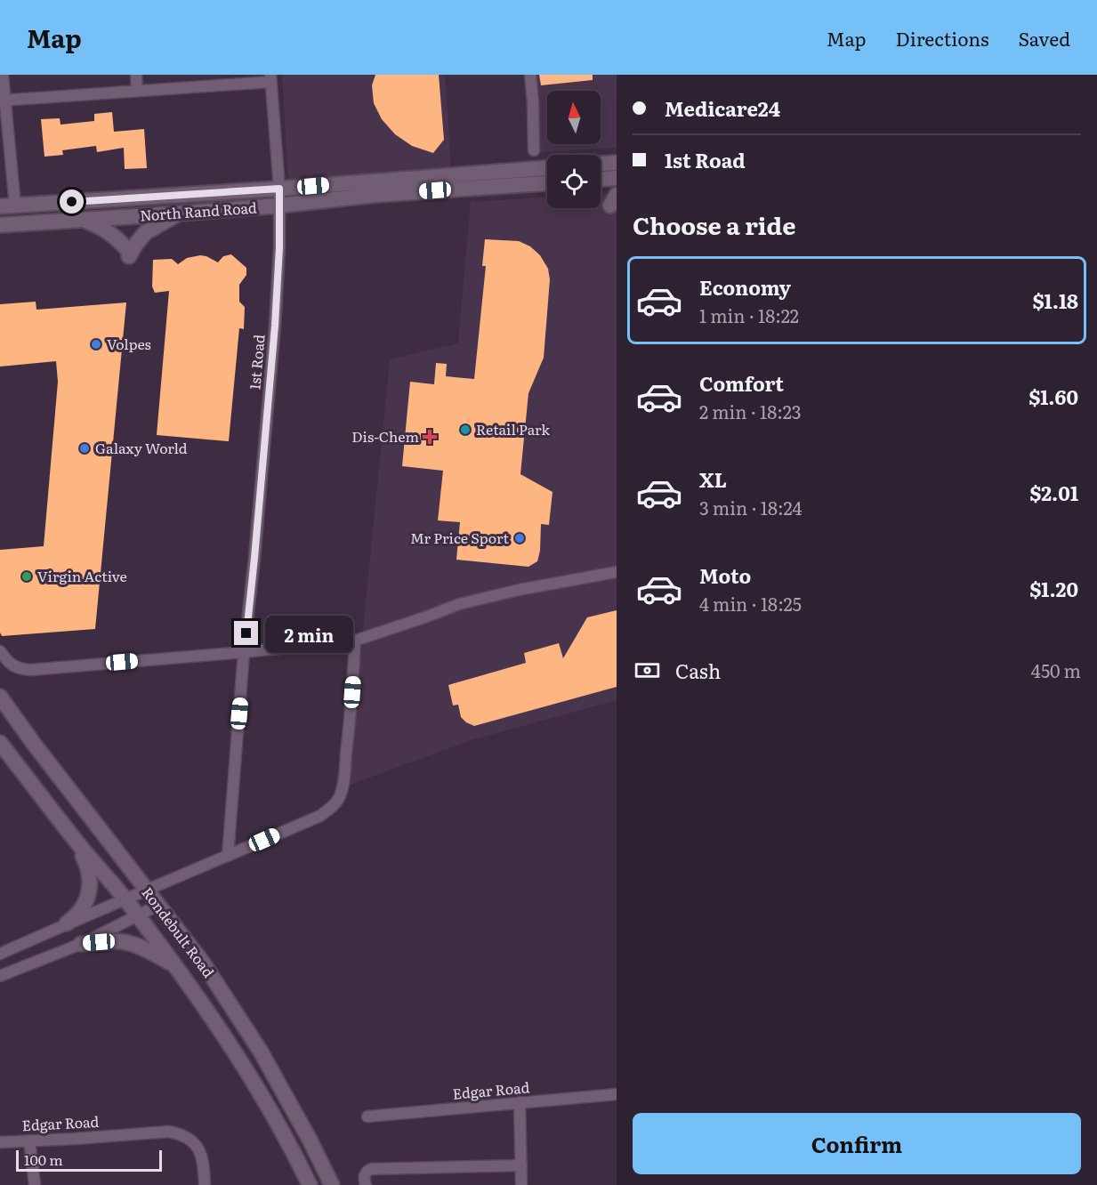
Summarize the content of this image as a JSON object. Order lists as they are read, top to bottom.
{
  "streets": {
    "main road": ["North Rand Road", "Rondebult Road"],
    "street": ["1st Road", "Edgar Road"]
  },
  "crossings": [
    ["North Rand Road", "1st Road"]
  ],
  "places": {
    "other": [
      "Volpes",
      "Retail Park",
      "Galaxy World",
      "Mr Price Sport",
      "Virgin Active"
    ],
    "health": ["Dis-Chem"]
  },
  "scale_bar": "100 m",
  "north": "top",
  "page": {
    "header": "Map",
    "nav": ["Map", "Directions", "Saved"],
    "banner": ["Medicare24", "1st Road"],
    "heading": "Choose a ride",
    "list": [
      {
        "name": "Economy",
        "note": "1 min · 18:22",
        "value": "$1.18"
      },
      {
        "name": "Comfort",
        "note": "2 min · 18:23",
        "value": "$1.60"
      },
      {
        "name": "XL",
        "note": "3 min · 18:24",
        "value": "$2.01"
      },
      {
        "name": "Moto",
        "note": "4 min · 18:25",
        "value": "$1.20"
      }
    ],
    "bubble": "2 min",
    "pay": ["Cash", "450 m"],
    "buttons": "Confirm",
    "scale": "100 m"
  }
}
